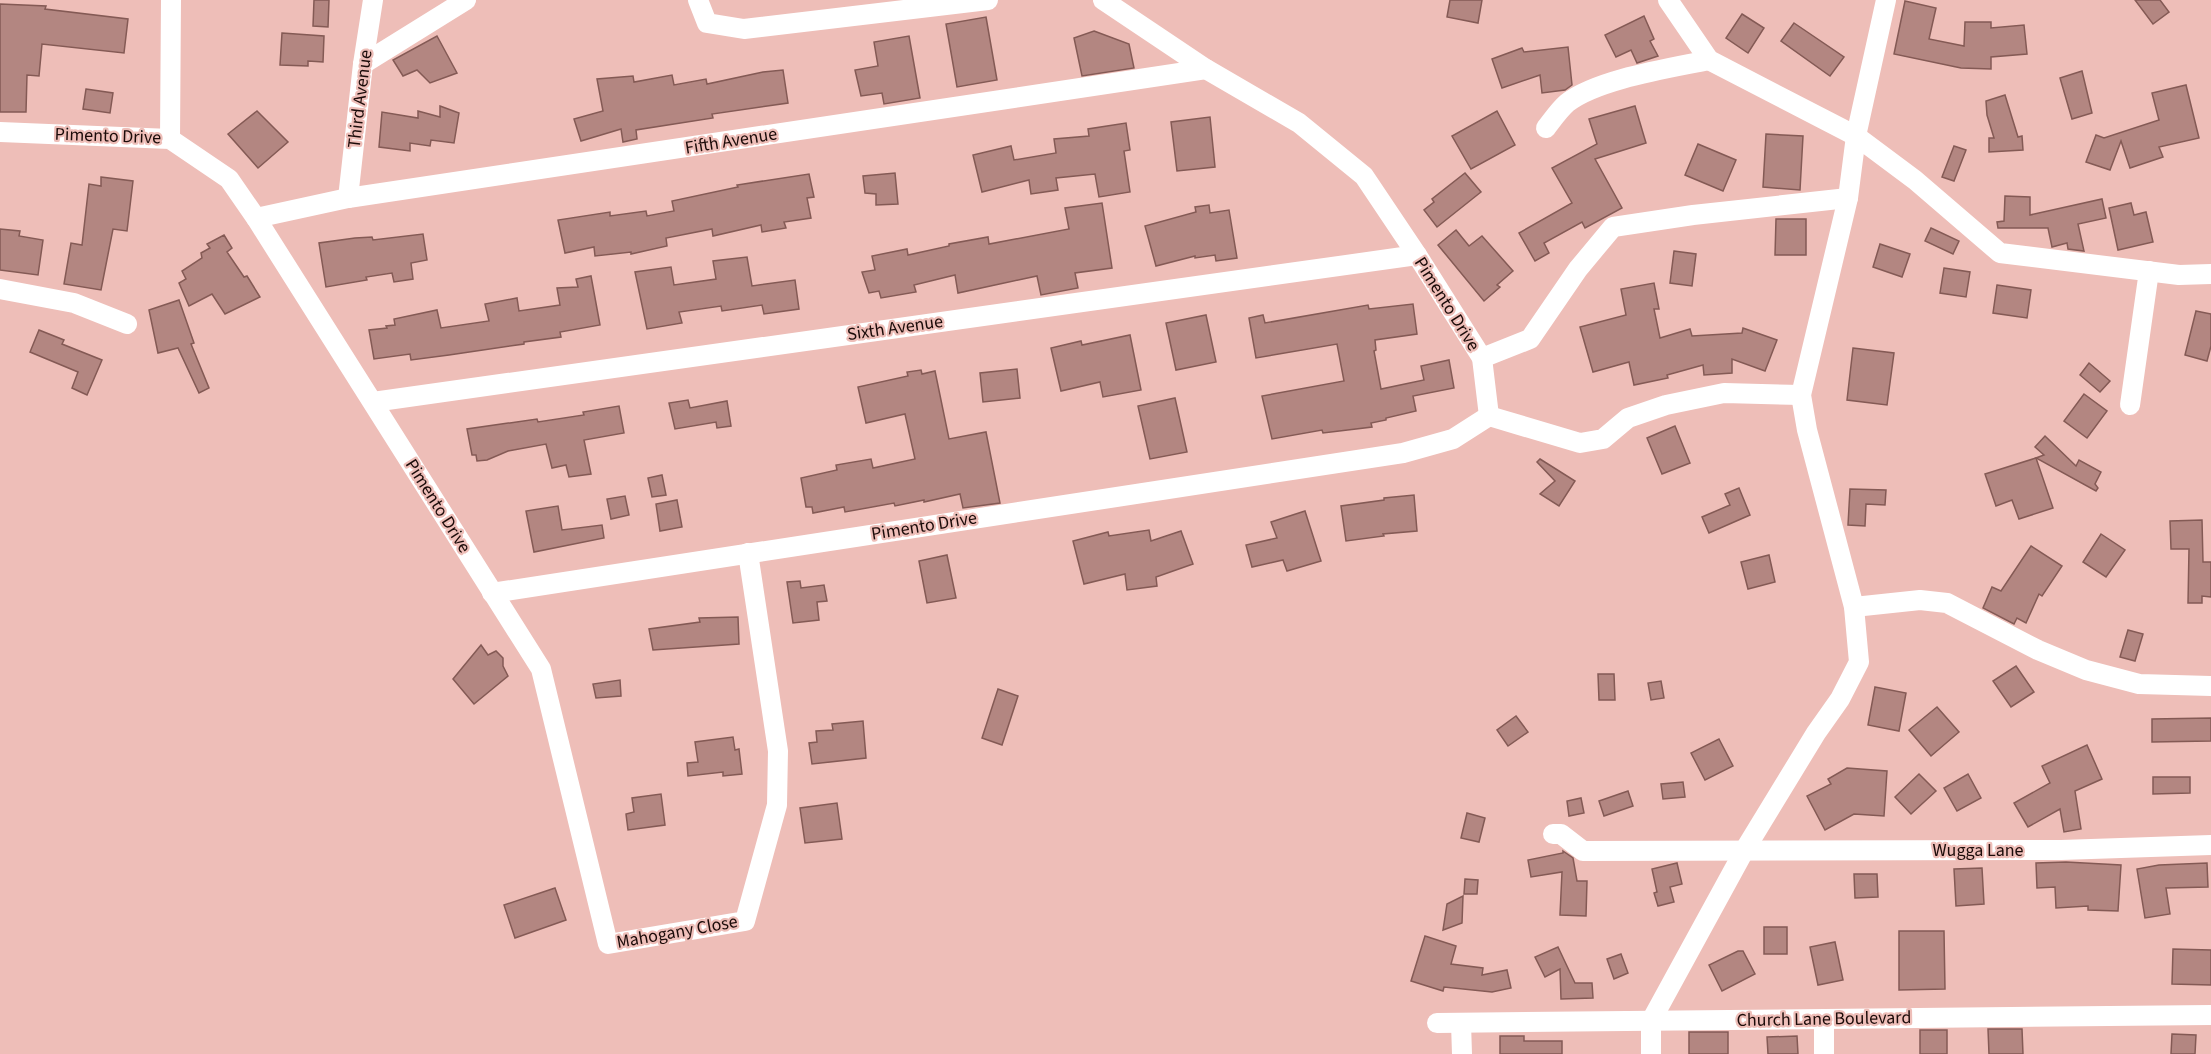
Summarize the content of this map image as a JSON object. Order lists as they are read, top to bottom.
{
  "streets": {
    "street": [
      "Third Avenue",
      "Pimento Drive",
      "Fifth Avenue",
      "Sixth Avenue",
      "Wugga Lane",
      "Mahogany Close",
      "Church Lane Boulevard"
    ]
  },
  "crossings": [
    ["Third Avenue", "Fifth Avenue"],
    ["Pimento Drive", "Fifth Avenue"],
    ["Pimento Drive", "Sixth Avenue"],
    ["Pimento Drive", "Mahogany Close"]
  ]
}
